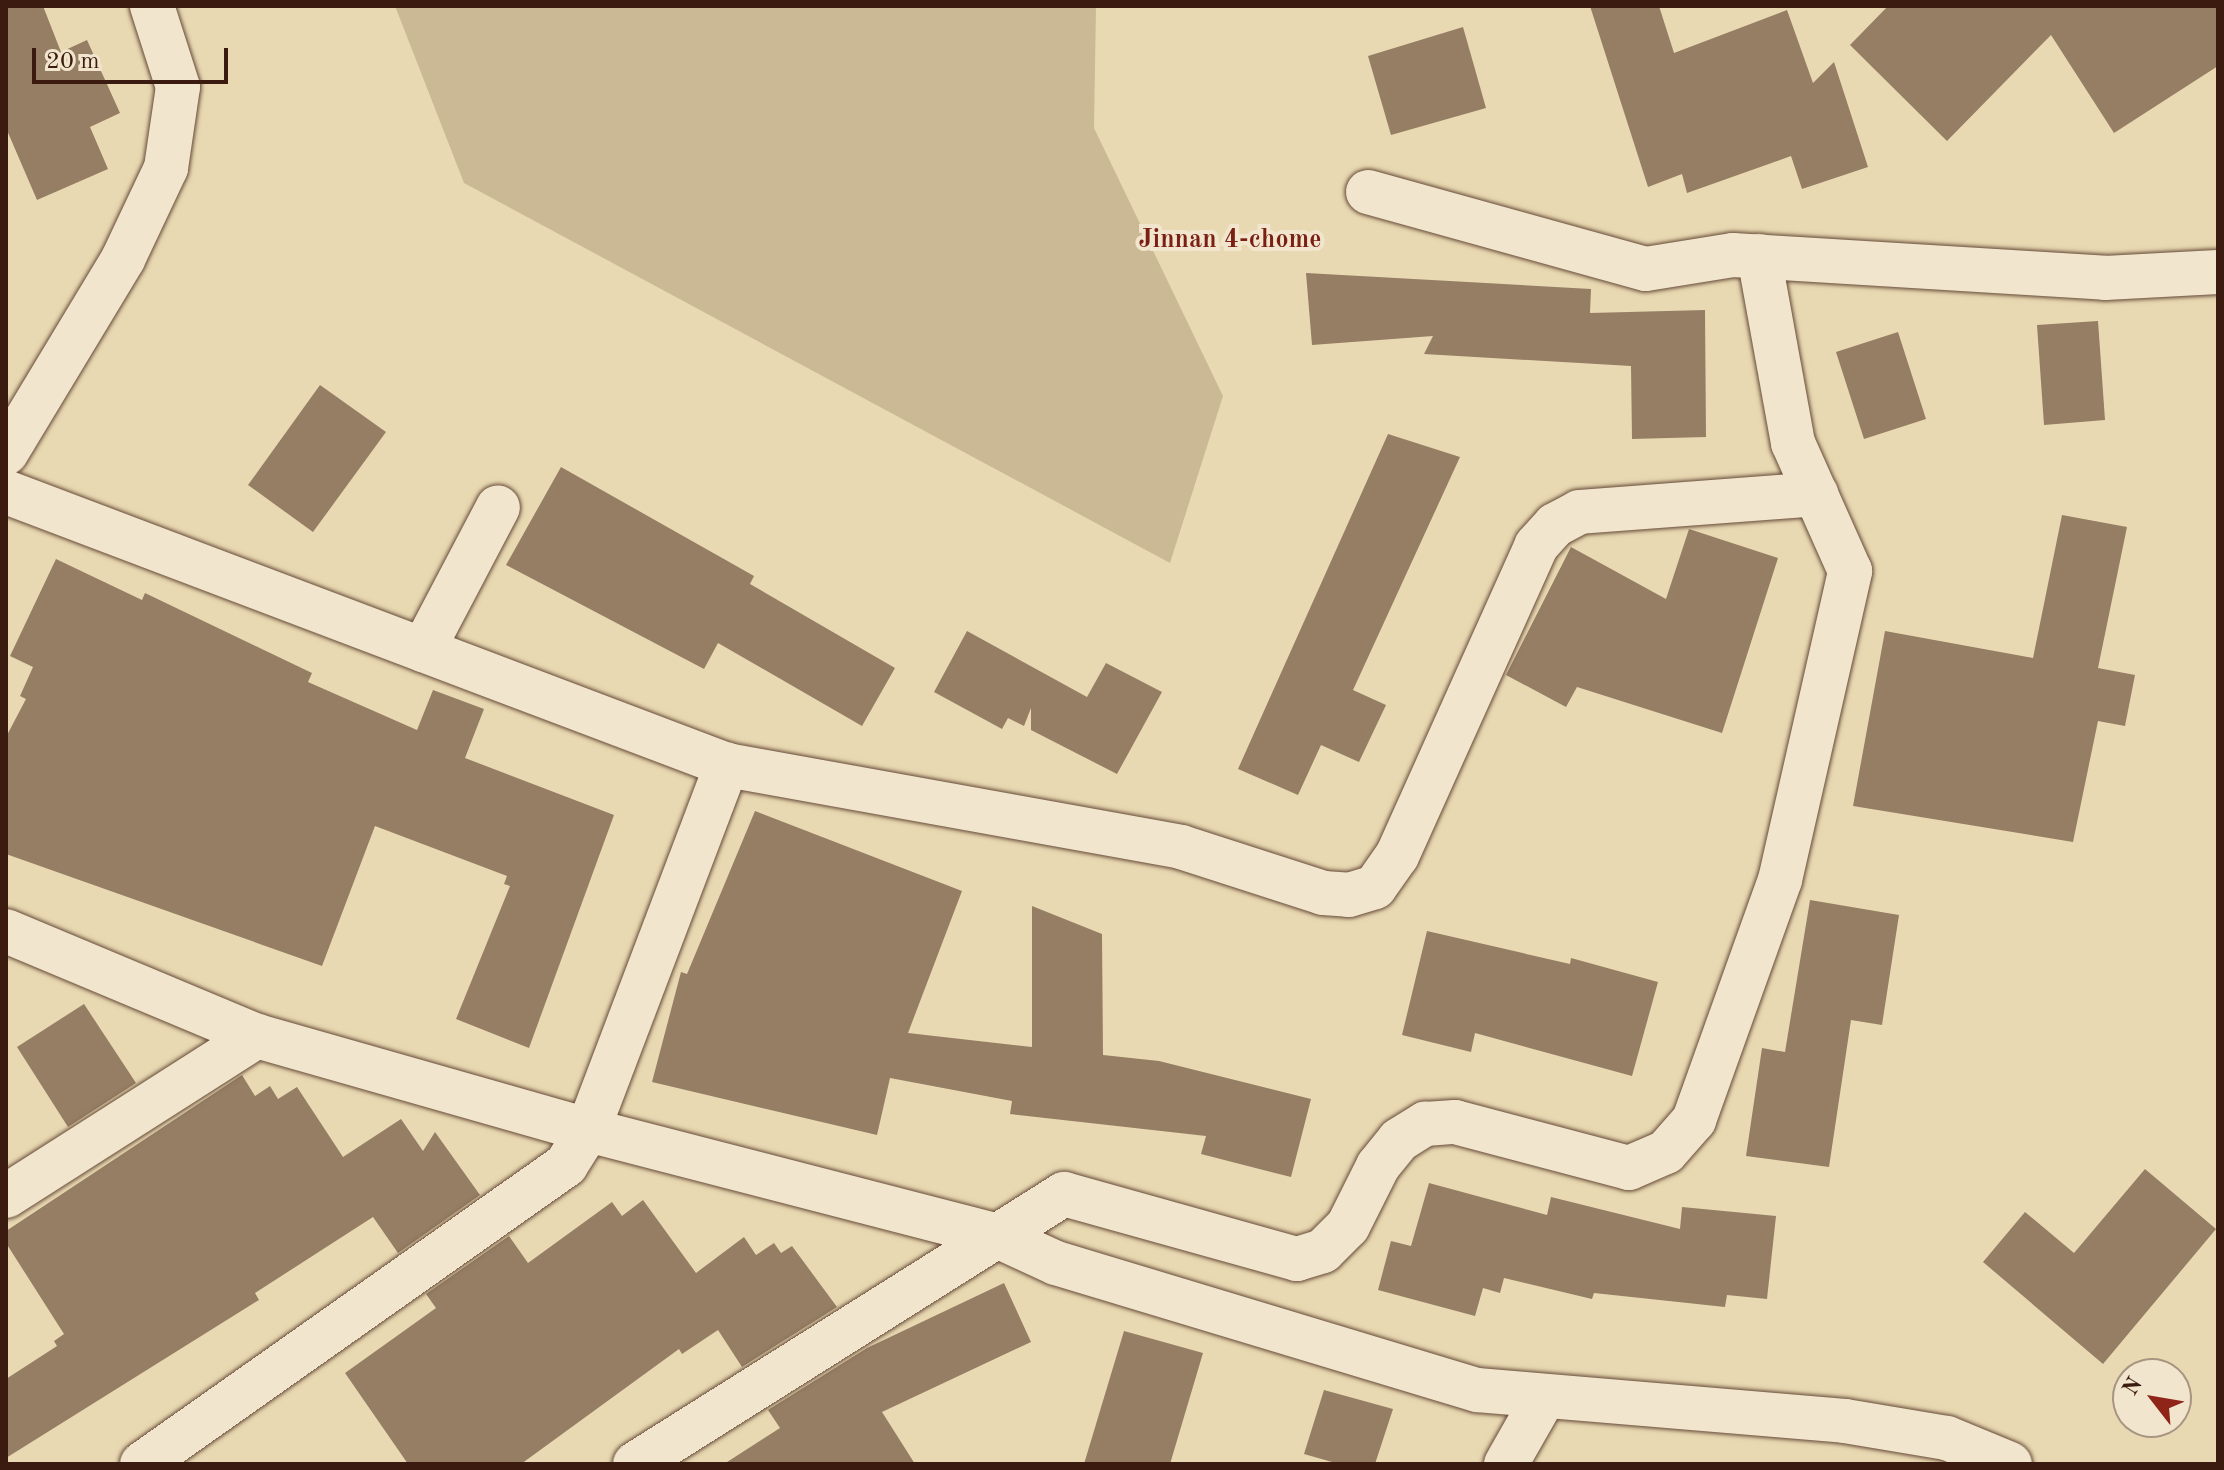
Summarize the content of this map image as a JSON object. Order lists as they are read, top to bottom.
{
  "districts": ["Jinnan 4-chome"],
  "scale_bar": "20 m",
  "north": "top left"
}
